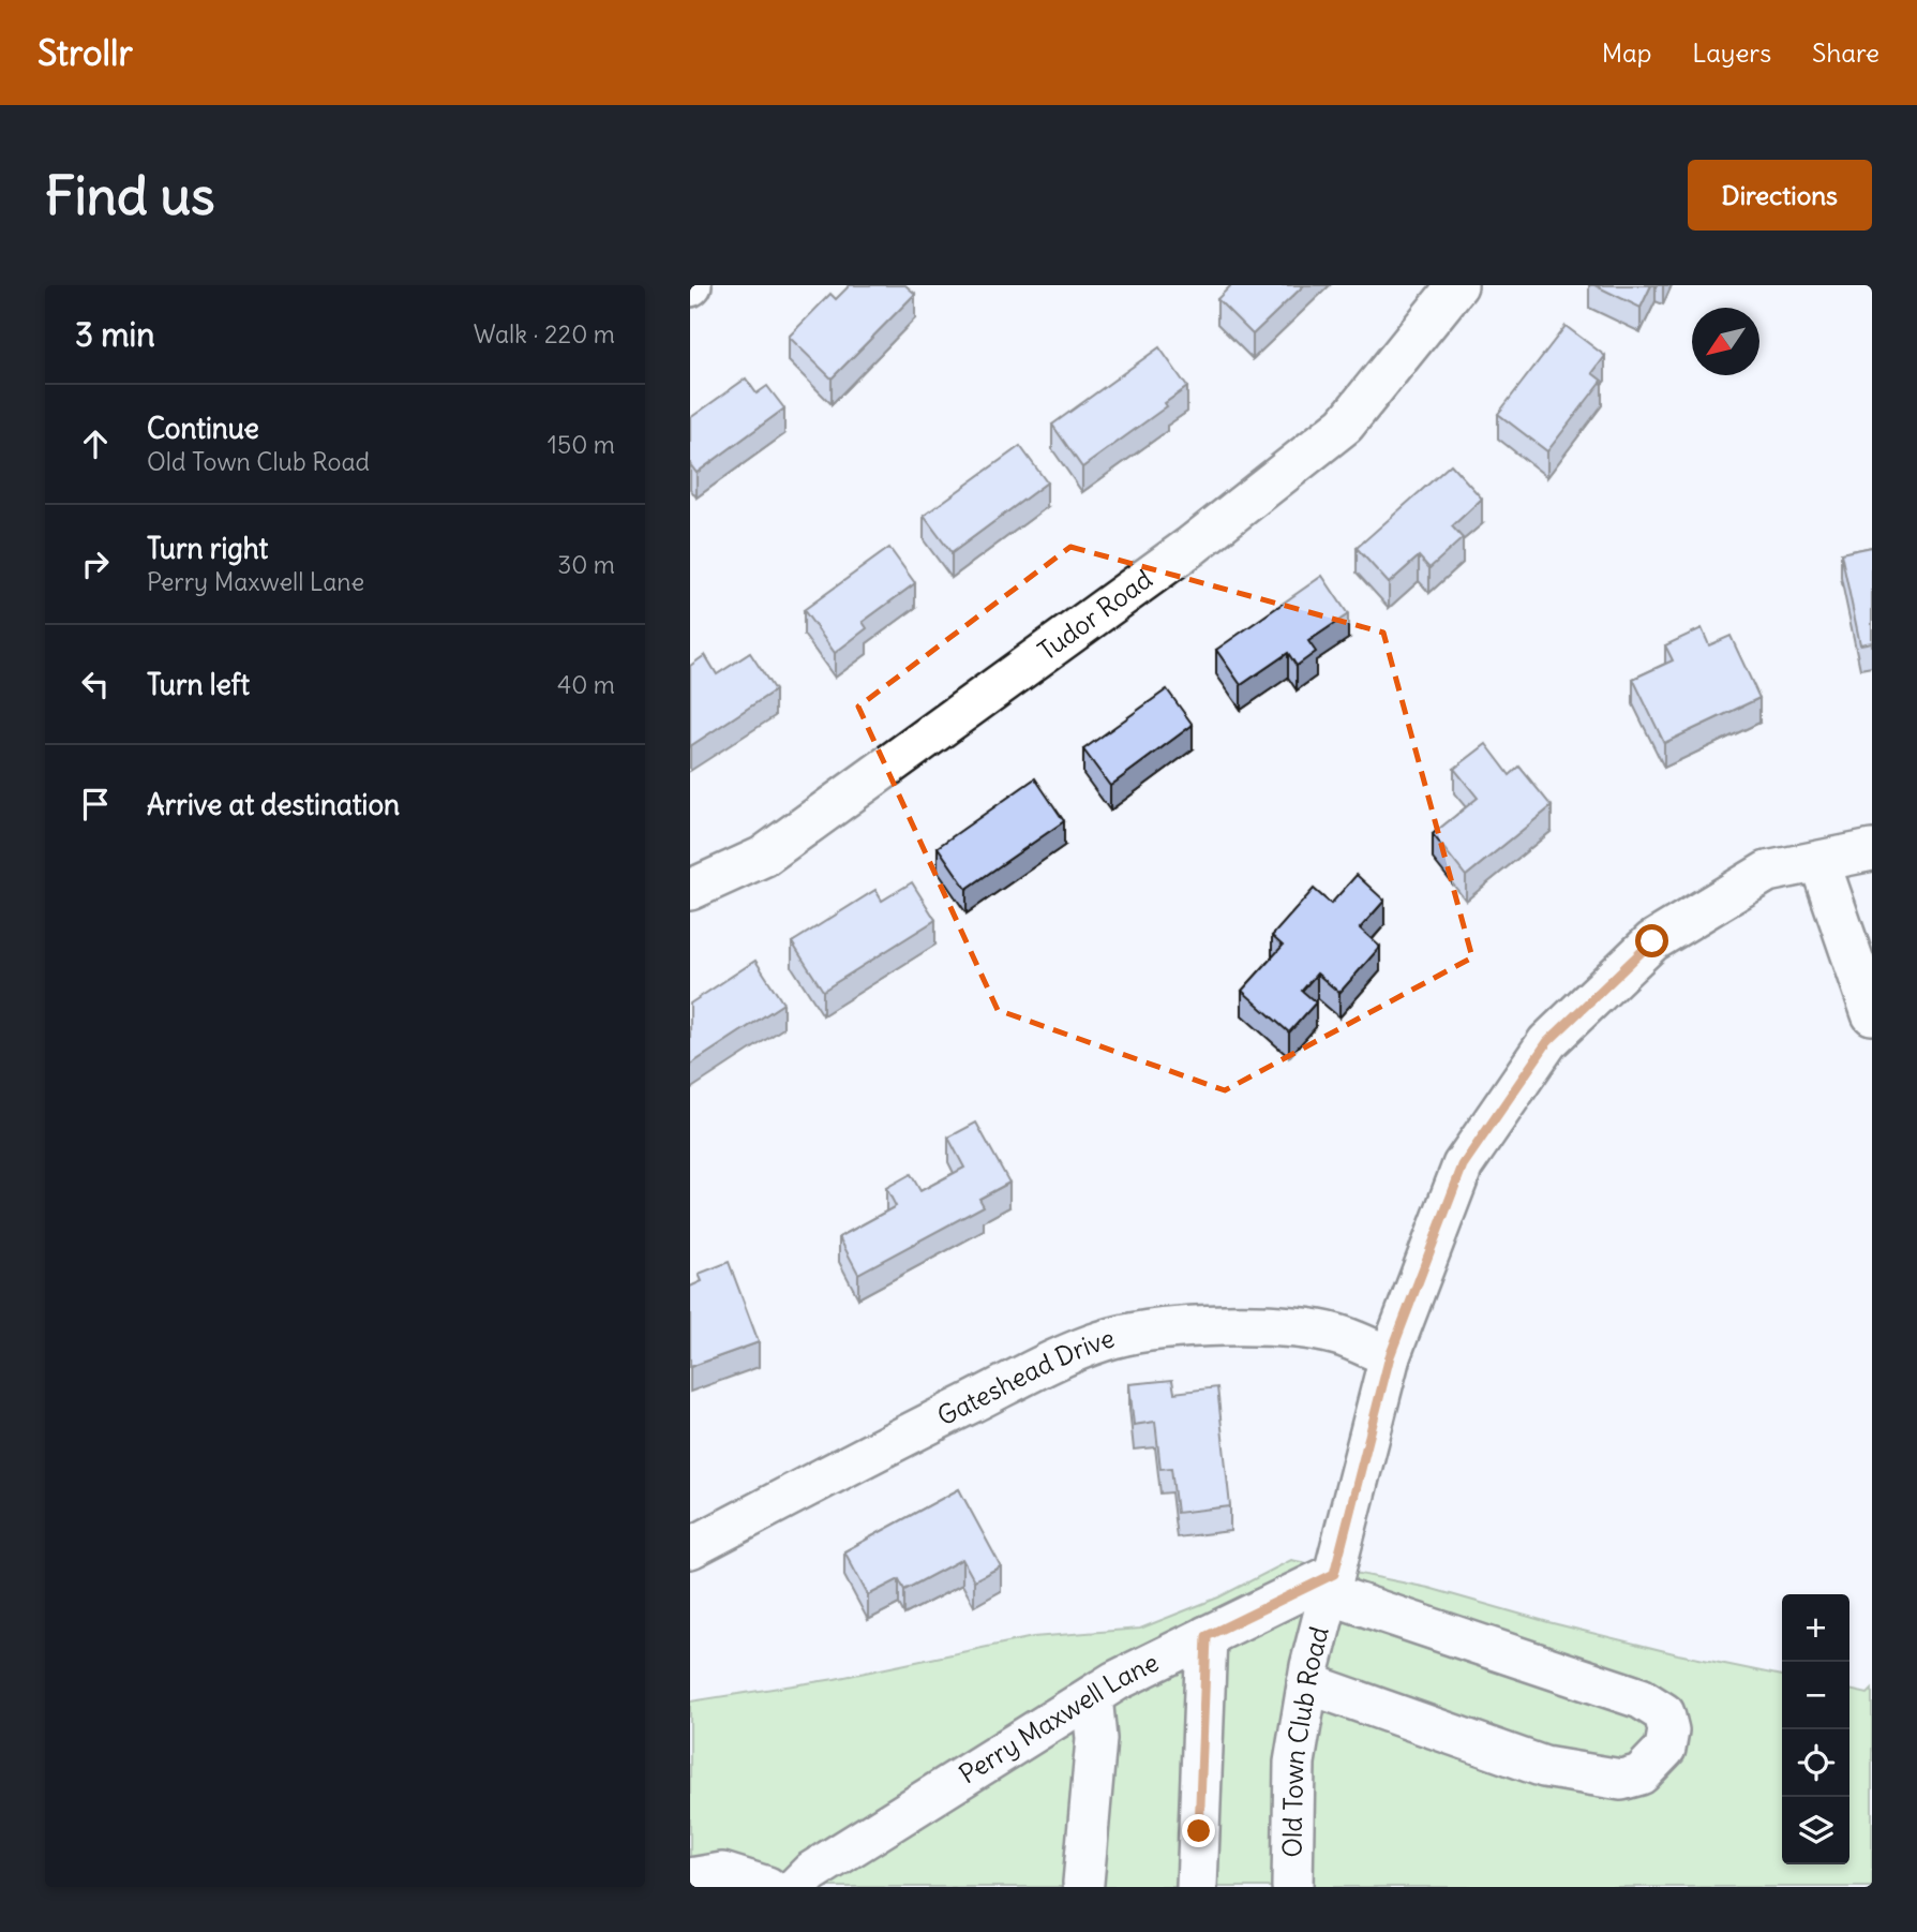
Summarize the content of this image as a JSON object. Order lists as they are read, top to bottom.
{
  "streets": {
    "street": [
      "Tudor Road",
      "Gateshead Drive",
      "Perry Maxwell Lane",
      "Old Town Club Road"
    ]
  },
  "crossings": [
    ["Gateshead Drive", "Old Town Club Road"],
    ["Perry Maxwell Lane", "Old Town Club Road"]
  ],
  "north": "bottom left",
  "page": {
    "header": "Strollr",
    "nav": ["Map", "Layers", "Share"],
    "buttons": "Directions",
    "title": "Find us",
    "heading": ["3 min", "Walk · 220 m"],
    "list": [
      ["Continue", "Old Town Club Road", "150 m"],
      ["Turn right", "Perry Maxwell Lane", "30 m"],
      ["Turn left", "40 m"],
      "Arrive at destination"
    ],
    "map_buttons": ["+", "−"]
  }
}
